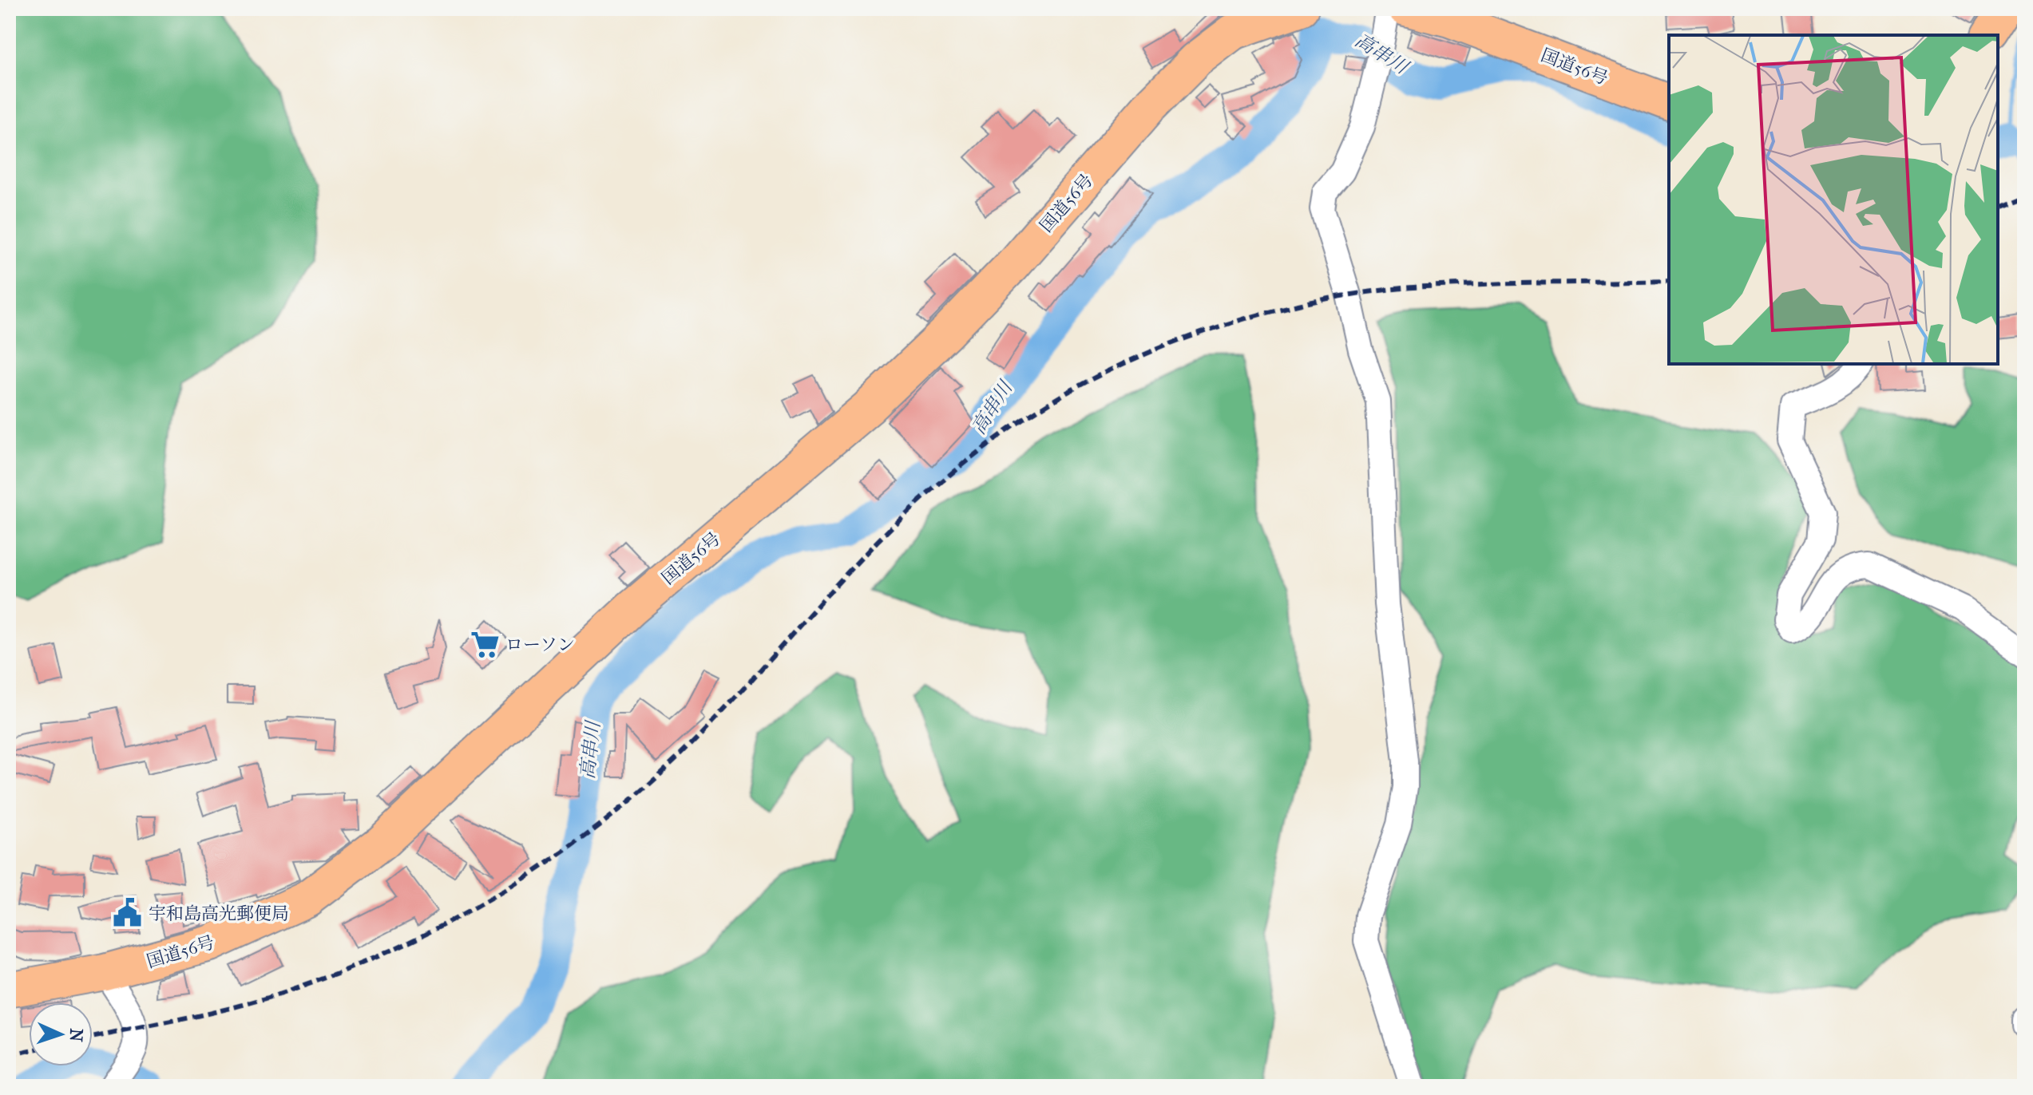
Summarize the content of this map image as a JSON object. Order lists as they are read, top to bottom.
{
  "streets": {
    "highway": ["国道56号"]
  },
  "water": ["高串川"],
  "places": {
    "supermarket": ["ローソン"],
    "public building": ["宇和島高光郵便局"]
  },
  "north": "right"
}
